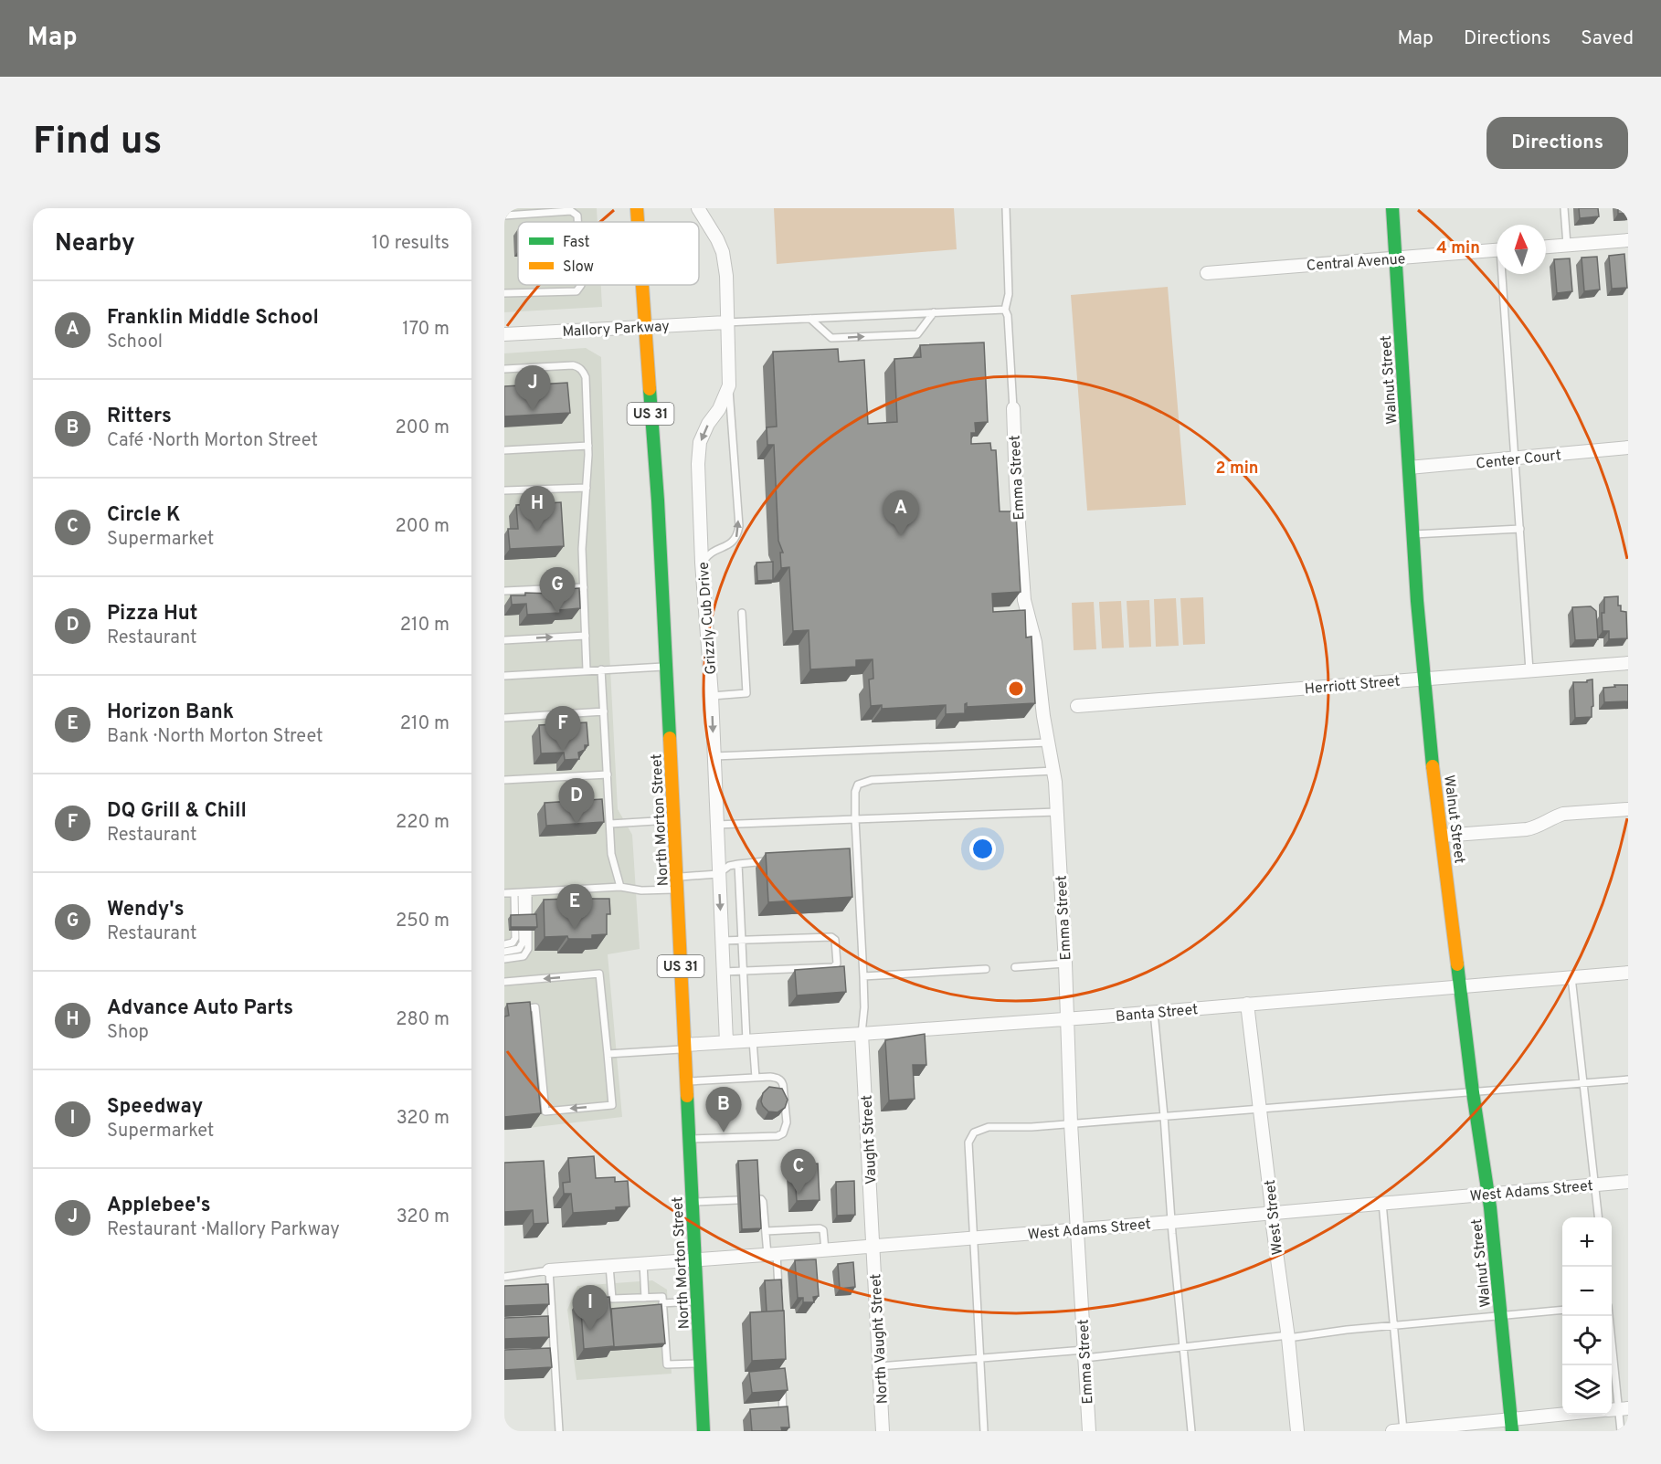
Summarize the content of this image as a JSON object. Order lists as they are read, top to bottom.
{
  "streets": {
    "street": [
      "Central Avenue",
      "Mallory Parkway",
      "Walnut Street",
      "US 31",
      "Center Court",
      "Emma Street",
      "Grizzly Cub Drive",
      "Herriott Street",
      "North Morton Street",
      "Banta Street",
      "Vaught Street",
      "West Adams Street",
      "West Street",
      "North Vaught Street"
    ]
  },
  "crossings": [
    ["Central Avenue", "Walnut Street"],
    ["Mallory Parkway", "Grizzly Cub Drive"],
    ["Mallory Parkway", "North Morton Street"],
    ["Walnut Street", "Center Court"],
    ["Walnut Street", "Herriott Street"],
    ["Walnut Street", "Banta Street"],
    ["Walnut Street", "West Adams Street"],
    ["Emma Street", "Banta Street"],
    ["Emma Street", "West Adams Street"],
    ["Grizzly Cub Drive", "Banta Street"],
    ["North Morton Street", "Banta Street"],
    ["North Morton Street", "West Adams Street"],
    ["Banta Street", "Vaught Street"],
    ["Banta Street", "West Street"],
    ["Vaught Street", "West Adams Street"],
    ["Vaught Street", "North Vaught Street"],
    ["West Adams Street", "West Street"],
    ["West Adams Street", "North Vaught Street"]
  ],
  "one_way": ["Grizzly Cub Drive"],
  "legend": ["Fast", "Slow"],
  "north": "top",
  "page": {
    "header": "Map",
    "nav": ["Map", "Directions", "Saved"],
    "buttons": "Directions",
    "title": "Find us",
    "heading": ["Nearby", "10 results"],
    "list": [
      {
        "mark": "A",
        "name": "Franklin Middle School",
        "note": "School",
        "value": "170 m"
      },
      {
        "mark": "B",
        "name": "Ritters",
        "note": "Café · North Morton Street",
        "value": "200 m"
      },
      {
        "mark": "C",
        "name": "Circle K",
        "note": "Supermarket",
        "value": "200 m"
      },
      {
        "mark": "D",
        "name": "Pizza Hut",
        "note": "Restaurant",
        "value": "210 m"
      },
      {
        "mark": "E",
        "name": "Horizon Bank",
        "note": "Bank · North Morton Street",
        "value": "210 m"
      },
      {
        "mark": "F",
        "name": "DQ Grill & Chill",
        "note": "Restaurant",
        "value": "220 m"
      },
      {
        "mark": "G",
        "name": "Wendy's",
        "note": "Restaurant",
        "value": "250 m"
      },
      {
        "mark": "H",
        "name": "Advance Auto Parts",
        "note": "Shop",
        "value": "280 m"
      },
      {
        "mark": "I",
        "name": "Speedway",
        "note": "Supermarket",
        "value": "320 m"
      },
      {
        "mark": "J",
        "name": "Applebee's",
        "note": "Restaurant · Mallory Parkway",
        "value": "320 m"
      }
    ],
    "pins": [
      "J",
      "H",
      "A",
      "G",
      "F",
      "D",
      "E",
      "B",
      "C",
      "I"
    ],
    "map_buttons": ["+", "−"]
  },
  "rings": ["4 min", "2 min"]
}
